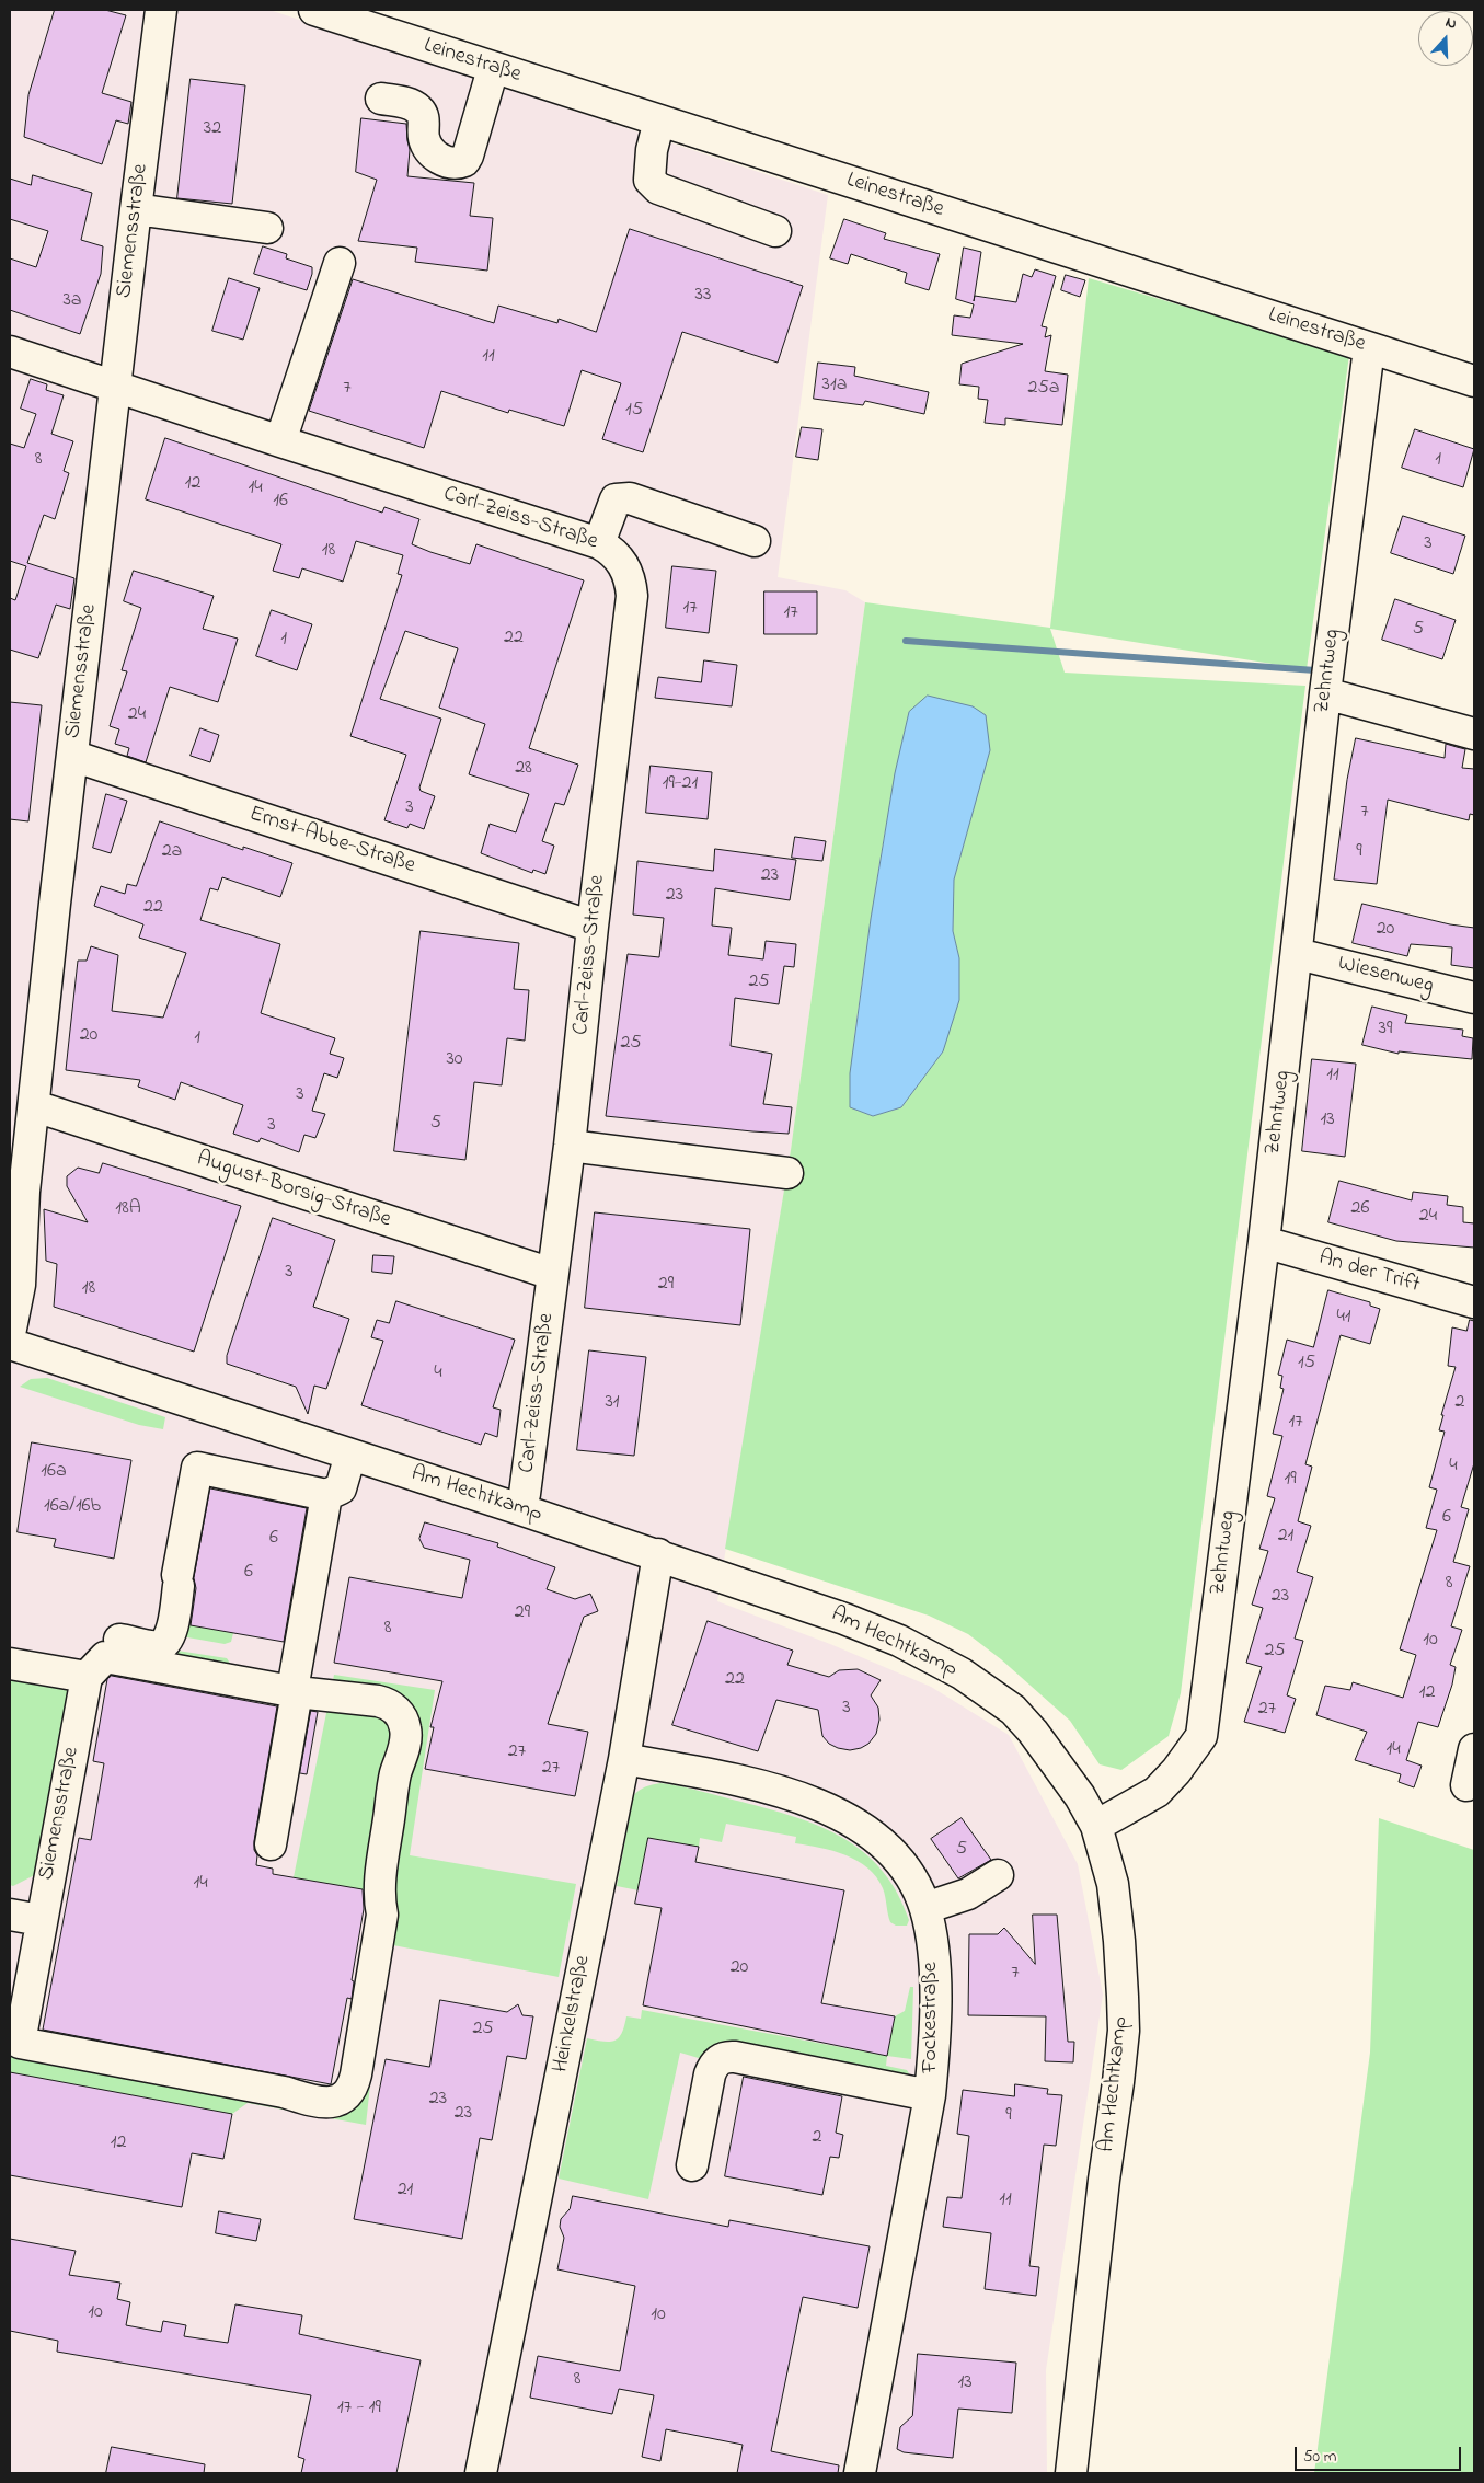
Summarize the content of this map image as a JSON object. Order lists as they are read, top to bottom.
{
  "streets": {
    "street": [
      "Leinestraße",
      "Siemensstraße",
      "Carl-Zeiss-Straße",
      "Zehntweg",
      "Ernst-Abbe-Straße",
      "Wiesenweg",
      "August-Borsig-Straße",
      "An der Trift",
      "Am Hechtkamp",
      "Heinkelstraße",
      "Fockestraße"
    ]
  },
  "crossings": [
    ["Leinestraße", "Zehntweg"],
    ["Siemensstraße", "Carl-Zeiss-Straße"],
    ["Siemensstraße", "Ernst-Abbe-Straße"],
    ["Siemensstraße", "August-Borsig-Straße"],
    ["Carl-Zeiss-Straße", "Ernst-Abbe-Straße"],
    ["Carl-Zeiss-Straße", "August-Borsig-Straße"],
    ["Carl-Zeiss-Straße", "Am Hechtkamp"],
    ["Zehntweg", "Wiesenweg"],
    ["Zehntweg", "An der Trift"],
    ["Zehntweg", "Am Hechtkamp"],
    ["Am Hechtkamp", "Heinkelstraße"],
    ["Heinkelstraße", "Fockestraße"]
  ],
  "house_numbers": [
    "32",
    "33",
    "3a",
    "11",
    "31a",
    "7",
    "25a",
    "15",
    "8",
    "1",
    "12",
    "14",
    "16",
    "3",
    "18",
    "17",
    "17",
    "5",
    "22",
    "1",
    "24",
    "28",
    "19-21",
    "3",
    "7",
    "2a",
    "9",
    "23",
    "23",
    "22",
    "20",
    "25",
    "39",
    "20",
    "1",
    "25",
    "30",
    "11",
    "3",
    "13",
    "5",
    "3",
    "18A",
    "26",
    "24",
    "3",
    "29",
    "18",
    "41",
    "15",
    "4",
    "31",
    "2",
    "17",
    "4",
    "16a",
    "19",
    "16a/16b",
    "6",
    "21",
    "6",
    "6",
    "8",
    "23",
    "29",
    "8",
    "10",
    "25",
    "22",
    "12",
    "3",
    "27",
    "14",
    "27",
    "27",
    "5",
    "14",
    "20",
    "7",
    "25",
    "23",
    "23",
    "9",
    "2",
    "12",
    "21",
    "11",
    "10",
    "10",
    "8",
    "13",
    "17 - 19"
  ],
  "scale_bar": "50 m",
  "north": "top"
}
